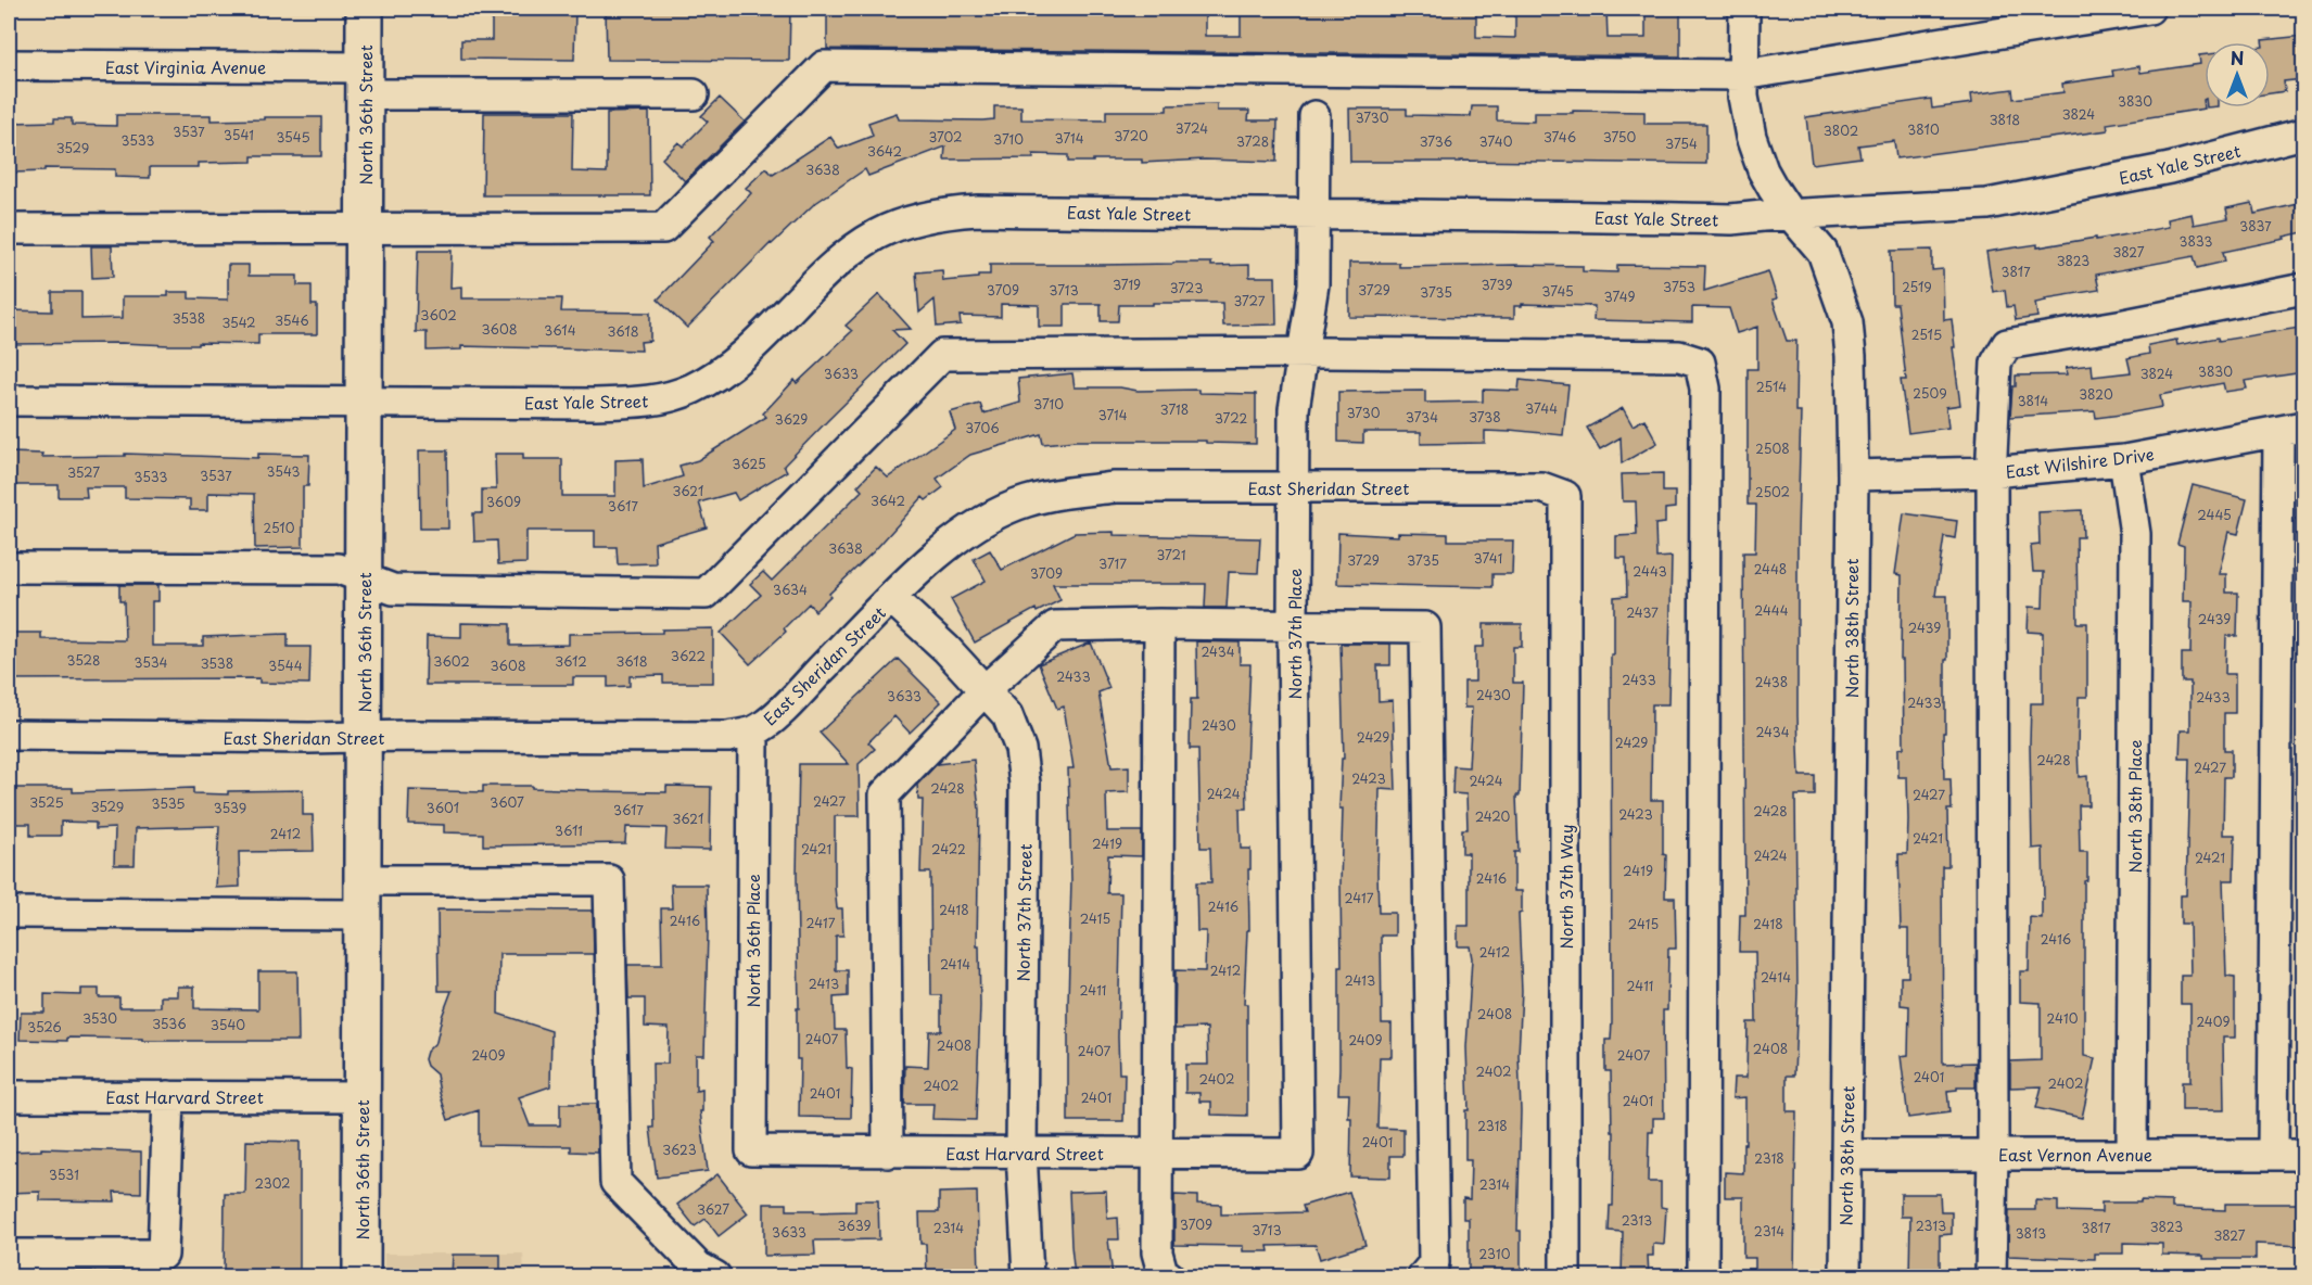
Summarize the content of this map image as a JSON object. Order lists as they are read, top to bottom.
{
  "streets": {
    "main road": ["North 36th Street"],
    "street": [
      "East Virginia Avenue",
      "East Yale Street",
      "East Wilshire Drive",
      "East Sheridan Street",
      "North 38th Street",
      "North 37th Place",
      "North 38th Place",
      "North 37th Way",
      "North 37th Street",
      "North 36th Place",
      "East Harvard Street",
      "East Vernon Avenue"
    ]
  },
  "crossings": [
    ["East Virginia Avenue", "North 36th Street"],
    ["North 36th Street", "East Yale Street"],
    ["North 36th Street", "East Sheridan Street"],
    ["North 36th Street", "East Harvard Street"],
    ["East Yale Street", "North 38th Street"],
    ["East Yale Street", "North 37th Place"],
    ["East Wilshire Drive", "North 38th Street"],
    ["East Wilshire Drive", "North 38th Place"],
    ["East Sheridan Street", "North 37th Place"],
    ["East Sheridan Street", "North 37th Way"],
    ["East Sheridan Street", "North 37th Street"],
    ["East Sheridan Street", "North 36th Place"],
    ["North 38th Street", "East Vernon Avenue"],
    ["North 37th Place", "East Harvard Street"],
    ["North 38th Place", "East Vernon Avenue"],
    ["North 37th Street", "East Harvard Street"],
    ["North 36th Place", "East Harvard Street"]
  ],
  "house_numbers": [
    "3830",
    "3824",
    "3730",
    "3818",
    "3724",
    "3810",
    "3802",
    "3537",
    "3541",
    "3720",
    "3545",
    "3702",
    "3746",
    "3750",
    "3714",
    "3710",
    "3533",
    "3728",
    "3736",
    "3740",
    "3754",
    "3529",
    "3642",
    "3638",
    "3837",
    "3833",
    "3827",
    "3823",
    "3817",
    "3719",
    "3739",
    "3753",
    "2519",
    "3723",
    "3709",
    "3713",
    "3729",
    "3745",
    "3735",
    "3749",
    "3727",
    "3602",
    "3538",
    "3546",
    "3542",
    "3608",
    "3614",
    "3618",
    "2515",
    "3830",
    "3633",
    "3824",
    "2514",
    "2509",
    "3820",
    "3814",
    "3710",
    "3744",
    "3718",
    "3730",
    "3714",
    "3734",
    "3738",
    "3722",
    "3629",
    "3706",
    "2508",
    "3625",
    "3543",
    "3527",
    "3537",
    "3533",
    "3621",
    "2502",
    "3642",
    "3609",
    "3617",
    "2445",
    "2510",
    "3638",
    "3721",
    "3741",
    "3729",
    "3735",
    "3717",
    "2448",
    "2443",
    "3709",
    "3634",
    "2444",
    "2437",
    "2439",
    "2439",
    "2434",
    "3622",
    "3528",
    "3602",
    "3612",
    "3618",
    "3534",
    "3538",
    "3544",
    "3608",
    "2433",
    "2433",
    "2438",
    "2430",
    "3633",
    "2433",
    "2433",
    "2430",
    "2434",
    "2429",
    "2429",
    "2428",
    "2427",
    "2423",
    "2424",
    "2428",
    "2424",
    "2427",
    "2427",
    "3525",
    "3607",
    "3535",
    "3529",
    "3539",
    "3601",
    "3617",
    "2428",
    "2423",
    "2420",
    "3621",
    "3611",
    "2412",
    "2421",
    "2419",
    "2421",
    "2422",
    "2424",
    "2421",
    "2419",
    "2416",
    "2417",
    "2416",
    "2418",
    "2415",
    "2416",
    "2417",
    "2415",
    "2418",
    "2416",
    "2412",
    "2414",
    "2412",
    "2414",
    "2413",
    "2413",
    "2411",
    "2411",
    "2408",
    "3530",
    "2410",
    "2409",
    "3536",
    "3540",
    "3526",
    "2407",
    "2409",
    "2408",
    "2408",
    "2407",
    "2409",
    "2407",
    "2402",
    "2401",
    "2402",
    "2402",
    "2402",
    "2401",
    "2401",
    "2401",
    "2318",
    "2401",
    "3623",
    "2318",
    "3531",
    "2302",
    "2314",
    "3627",
    "2313",
    "3709",
    "3639",
    "2313",
    "3823",
    "2314",
    "3817",
    "3713",
    "2314",
    "3633",
    "3813",
    "3827",
    "2310"
  ],
  "north": "top"
}
